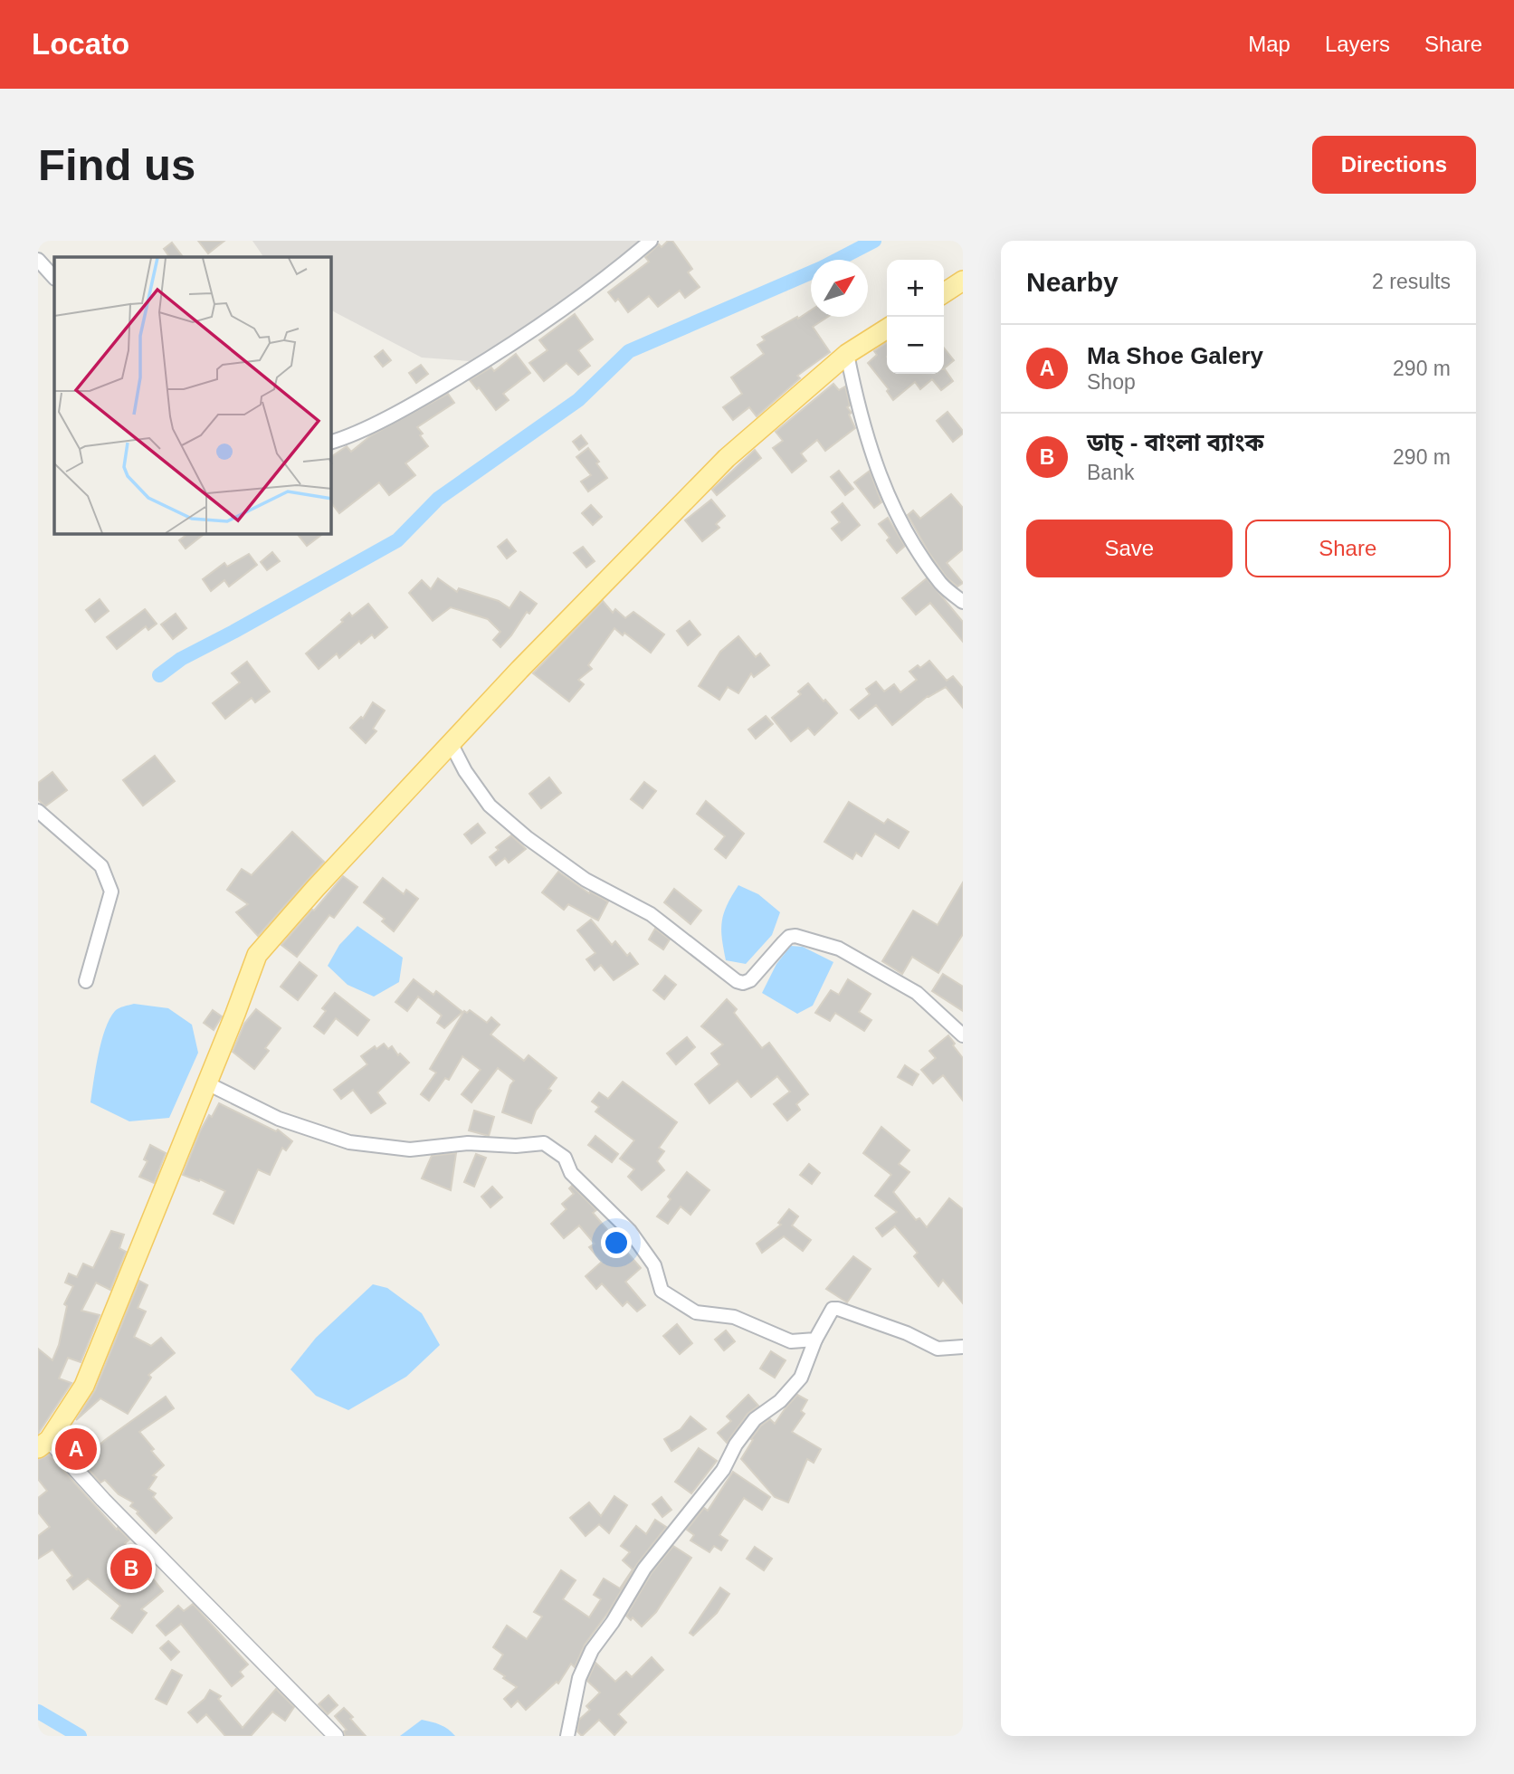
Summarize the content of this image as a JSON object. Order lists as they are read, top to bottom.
{
  "north": "top right",
  "page": {
    "header": "Locato",
    "nav": ["Map", "Layers", "Share"],
    "buttons": [
      "Directions",
      ["Save", "Share"]
    ],
    "title": "Find us",
    "heading": ["Nearby", "2 results"],
    "map_buttons": ["+", "−"],
    "list": [
      {
        "mark": "A",
        "name": "Ma Shoe Galery",
        "note": "Shop",
        "value": "290 m"
      },
      {
        "mark": "B",
        "name": "ডাচ্ - বাংলা ব্যাংক",
        "note": "Bank",
        "value": "290 m"
      }
    ],
    "pins": ["A", "B"]
  }
}
